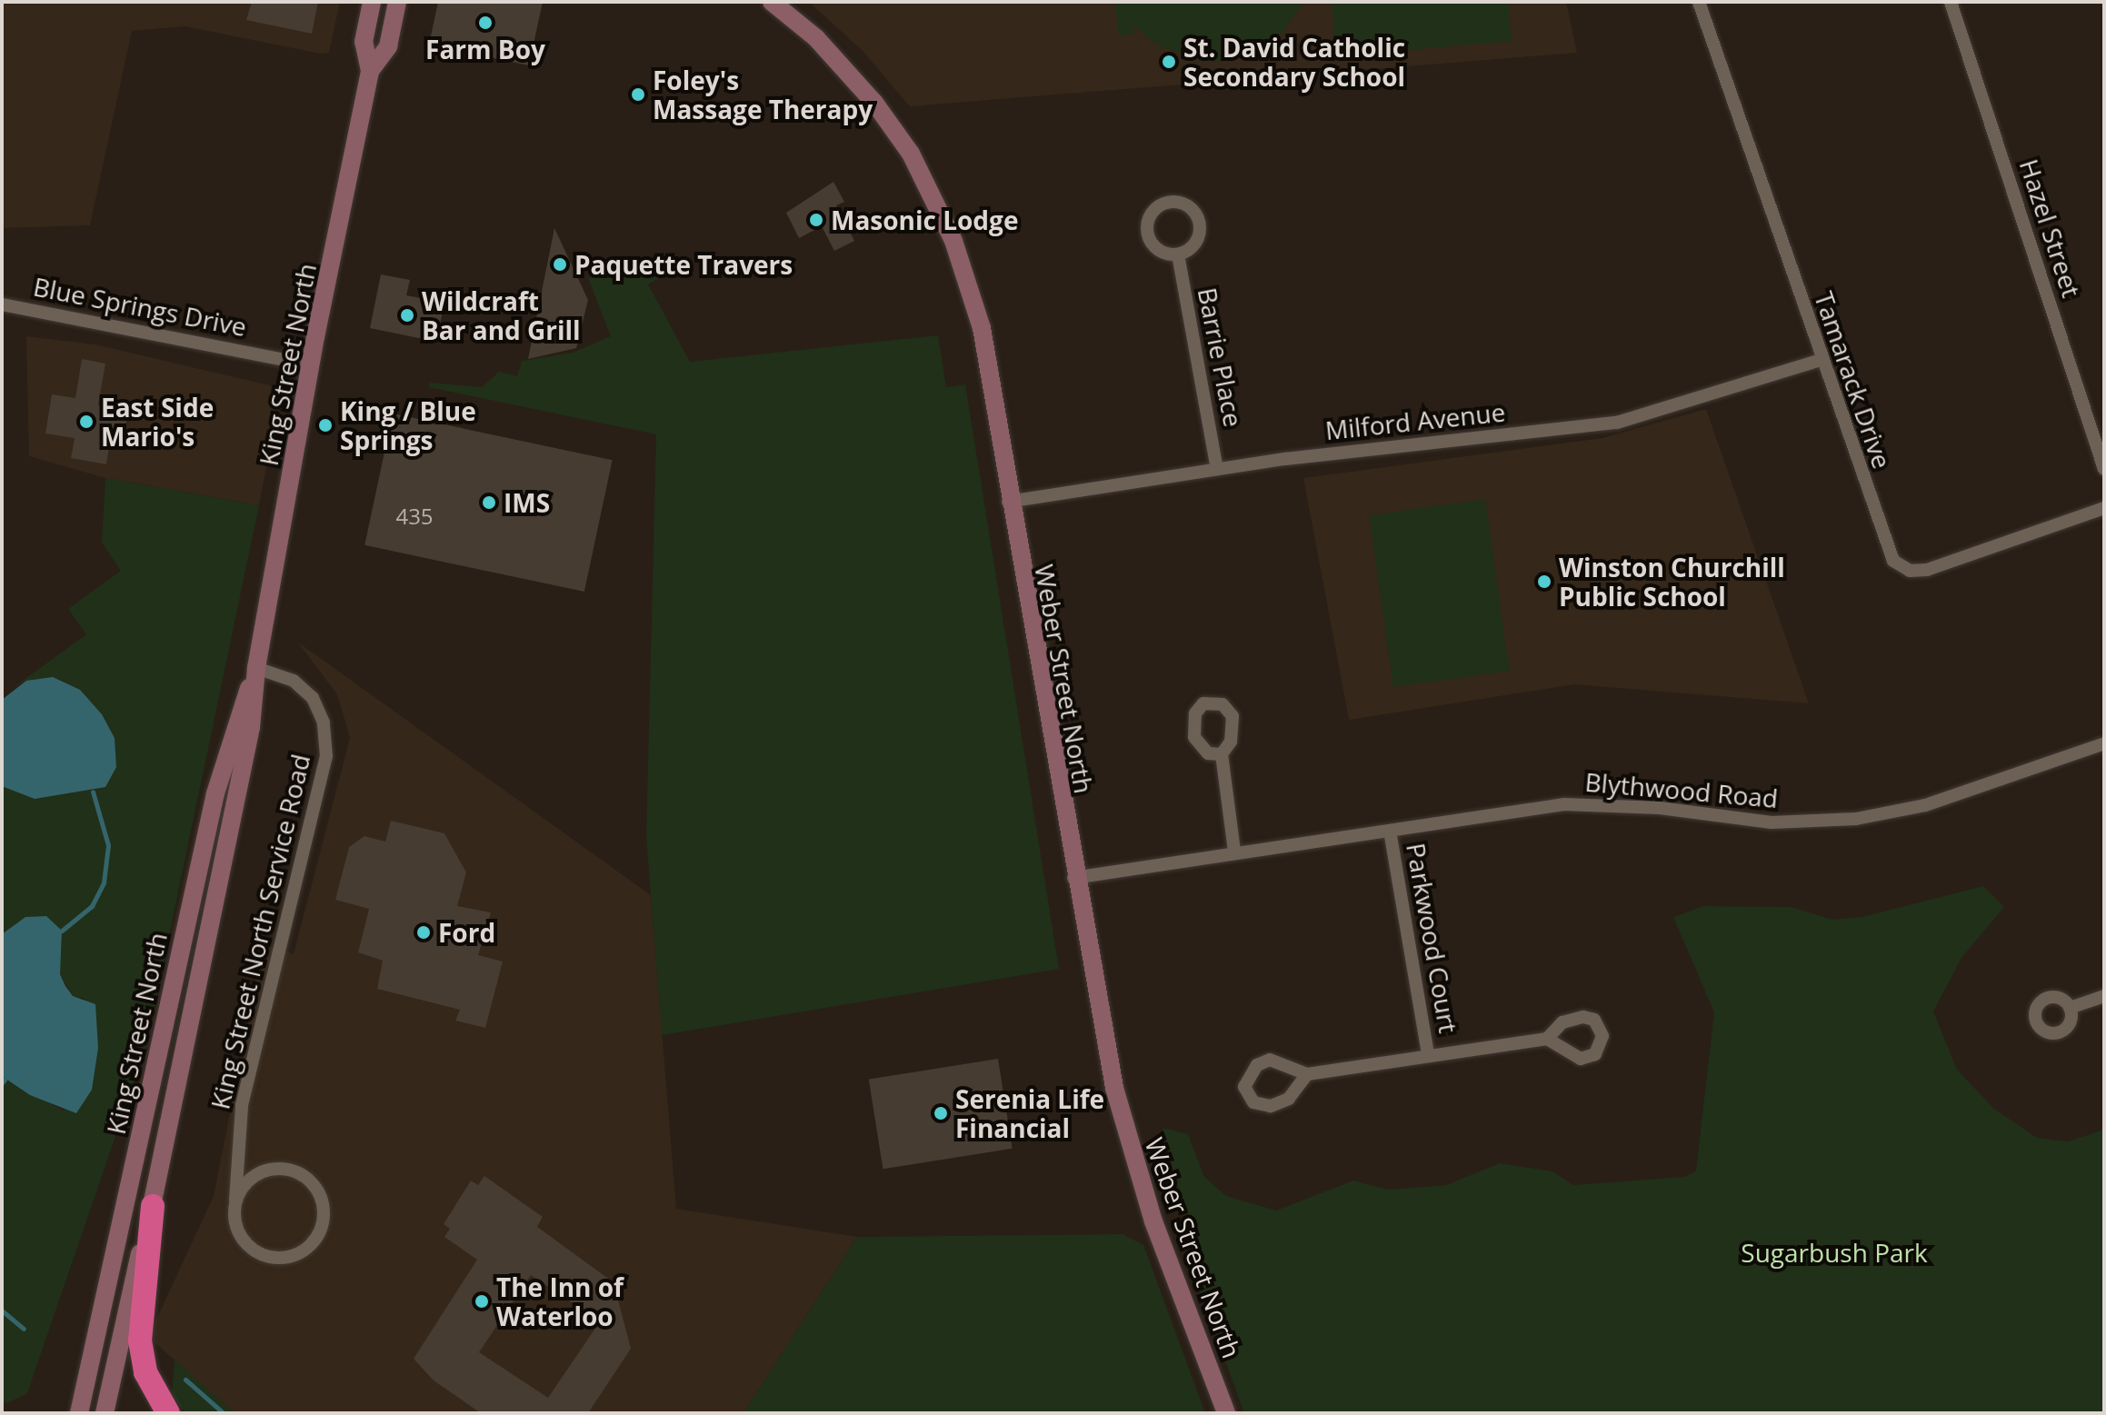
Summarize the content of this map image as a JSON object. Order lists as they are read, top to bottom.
{
  "streets": {
    "main road": ["King Street North", "Weber Street North"],
    "street": [
      "Hazel Street",
      "Blue Springs Drive",
      "Barrie Place",
      "Tamarack Drive",
      "Milford Avenue",
      "Blythwood Road",
      "King Street North Service Road",
      "Parkwood Court"
    ]
  },
  "crossings": [
    ["Blue Springs Drive", "King Street North"],
    ["Barrie Place", "Milford Avenue"],
    ["King Street North", "King Street North Service Road"],
    ["Tamarack Drive", "Milford Avenue"],
    ["Milford Avenue", "Weber Street North"],
    ["Weber Street North", "Blythwood Road"],
    ["Blythwood Road", "Parkwood Court"]
  ],
  "parks": ["Sugarbush Park"],
  "places": [
    "Farm Boy",
    "St. David Catholic Secondary School",
    "Foley's Massage Therapy",
    "Masonic Lodge",
    "Paquette Travers",
    "Wildcraft Bar and Grill",
    "East Side Mario's",
    "King / Blue Springs",
    "IMS",
    "Winston Churchill Public School",
    "Ford",
    "Serenia Life Financial",
    "The Inn of Waterloo"
  ],
  "house_numbers": ["435"]
}
